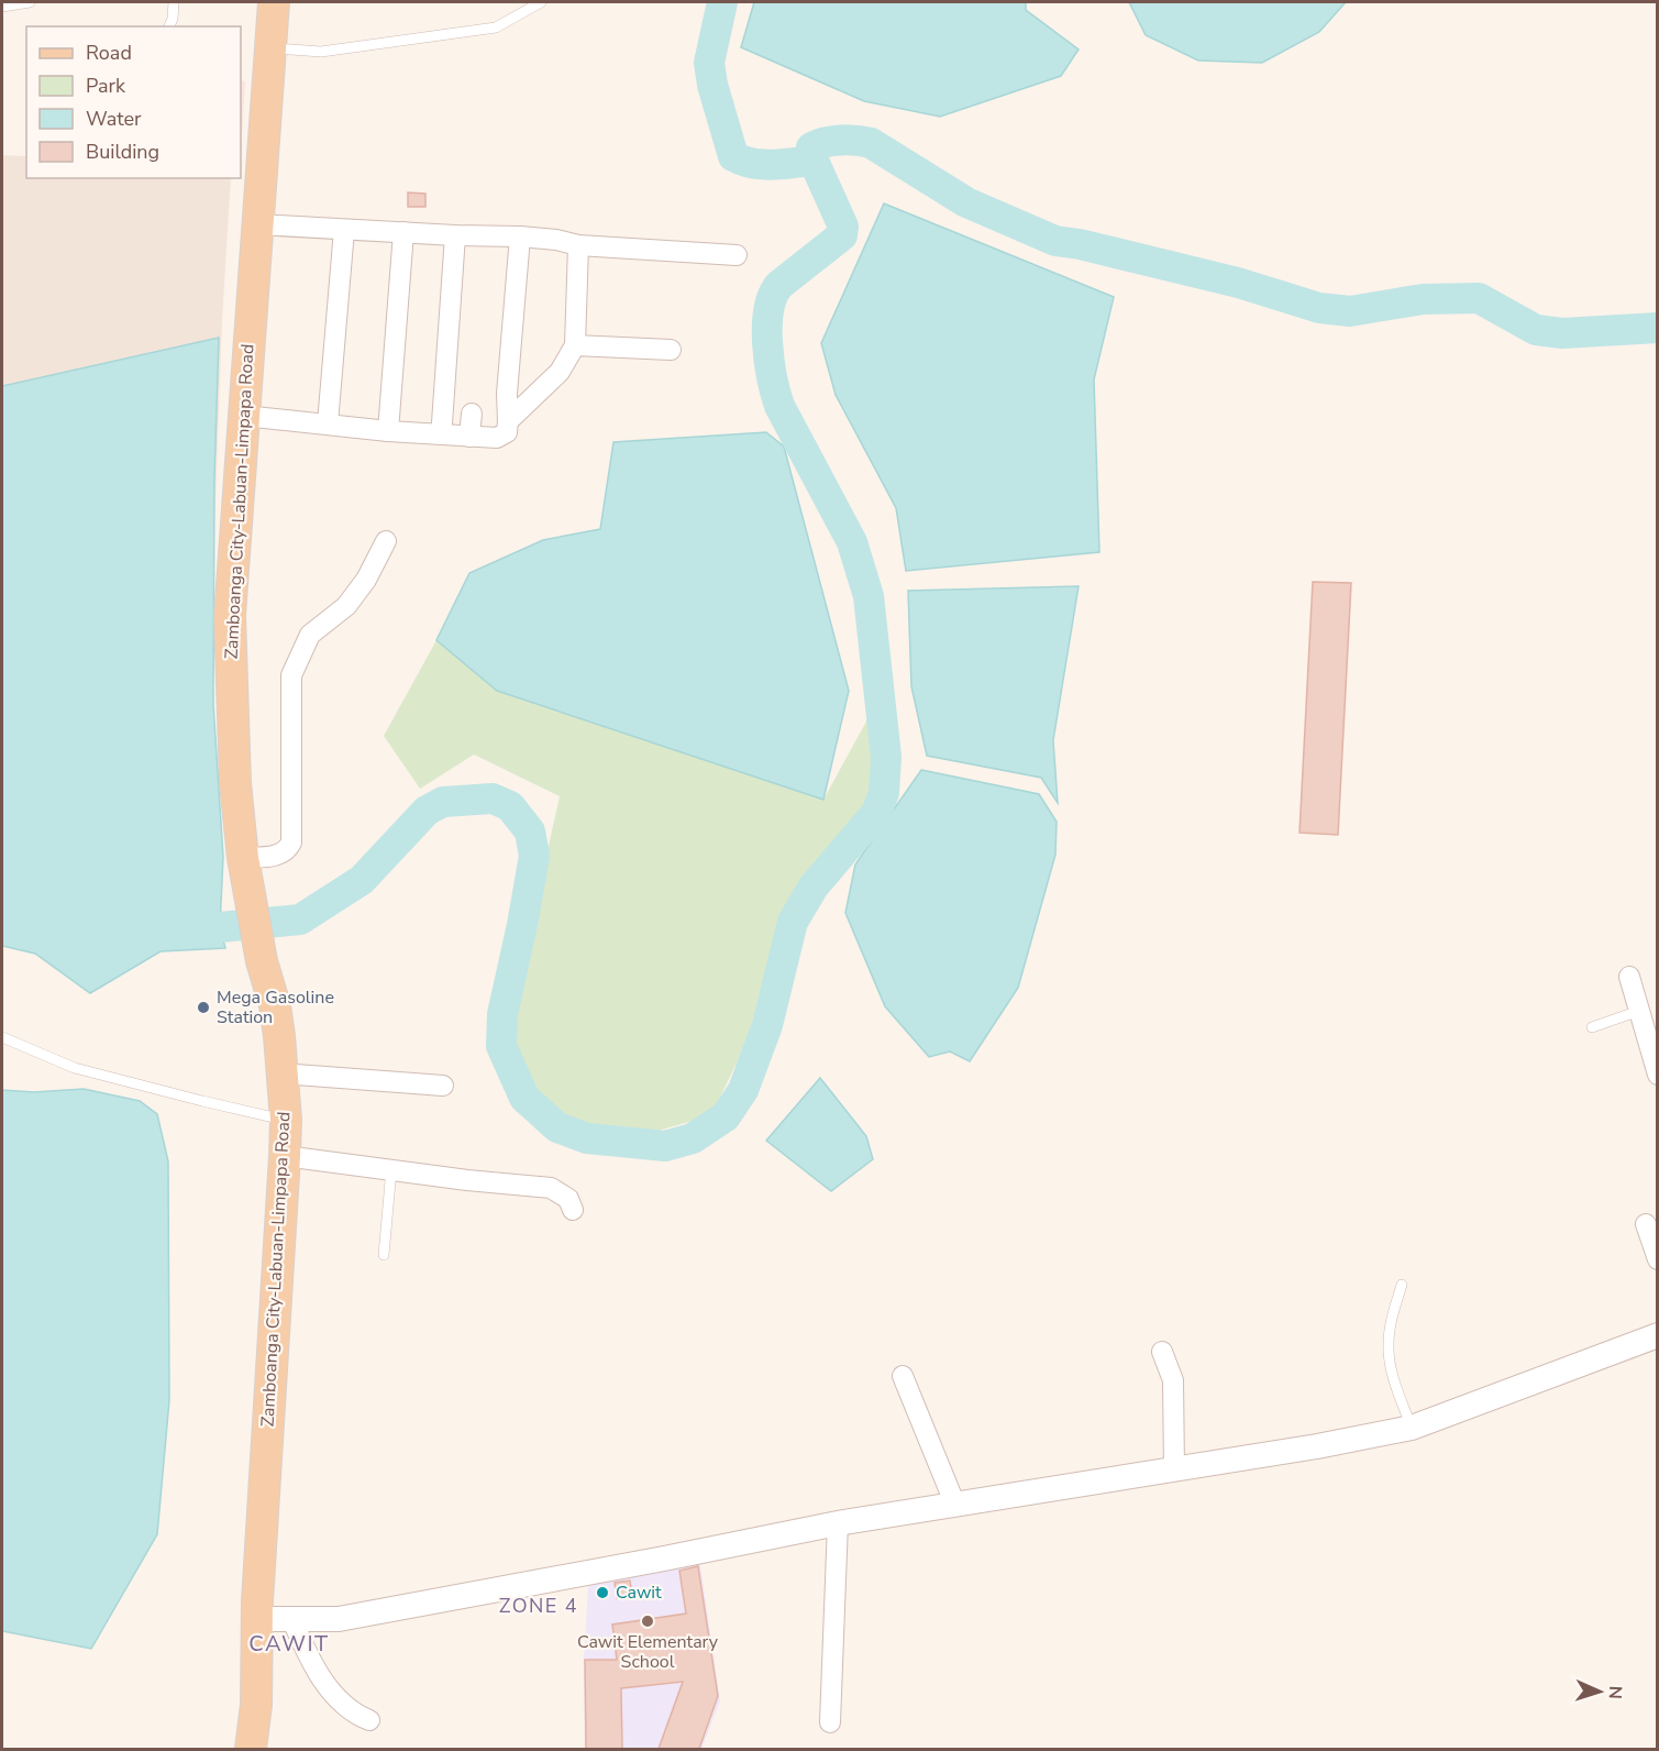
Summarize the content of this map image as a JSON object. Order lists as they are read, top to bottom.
{
  "streets": {
    "main road": ["Zamboanga City-Labuan-Limpapa Road"]
  },
  "districts": ["ZONE 4", "CAWIT"],
  "places": ["Mega Gasoline Station", "Cawit", "Cawit Elementary School"],
  "legend": [
    "Road",
    "Park",
    "Water",
    "Building"
  ],
  "north": "right"
}
